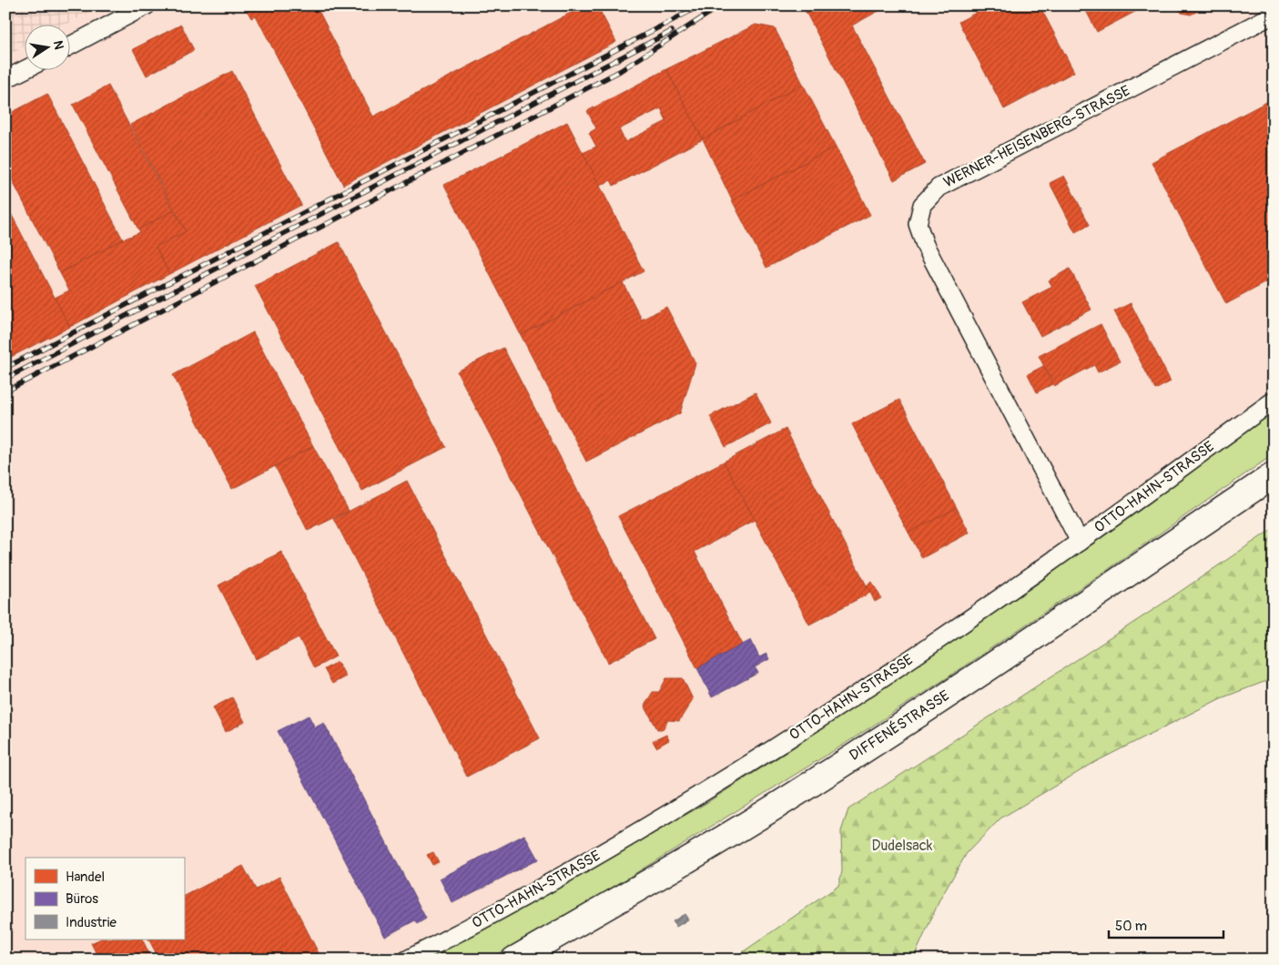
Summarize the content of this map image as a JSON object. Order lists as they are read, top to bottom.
{
  "streets": {
    "main road": ["DIFFENÉSTRASSE"],
    "street": ["WERNER-HEISENBERG-STRASSE", "OTTO-HAHN-STRASSE"]
  },
  "crossings": [
    ["WERNER-HEISENBERG-STRASSE", "OTTO-HAHN-STRASSE"]
  ],
  "parks": ["Dudelsack"],
  "legend": ["Handel", "Büros", "Industrie"],
  "scale_bar": "50 m",
  "north": "right"
}
